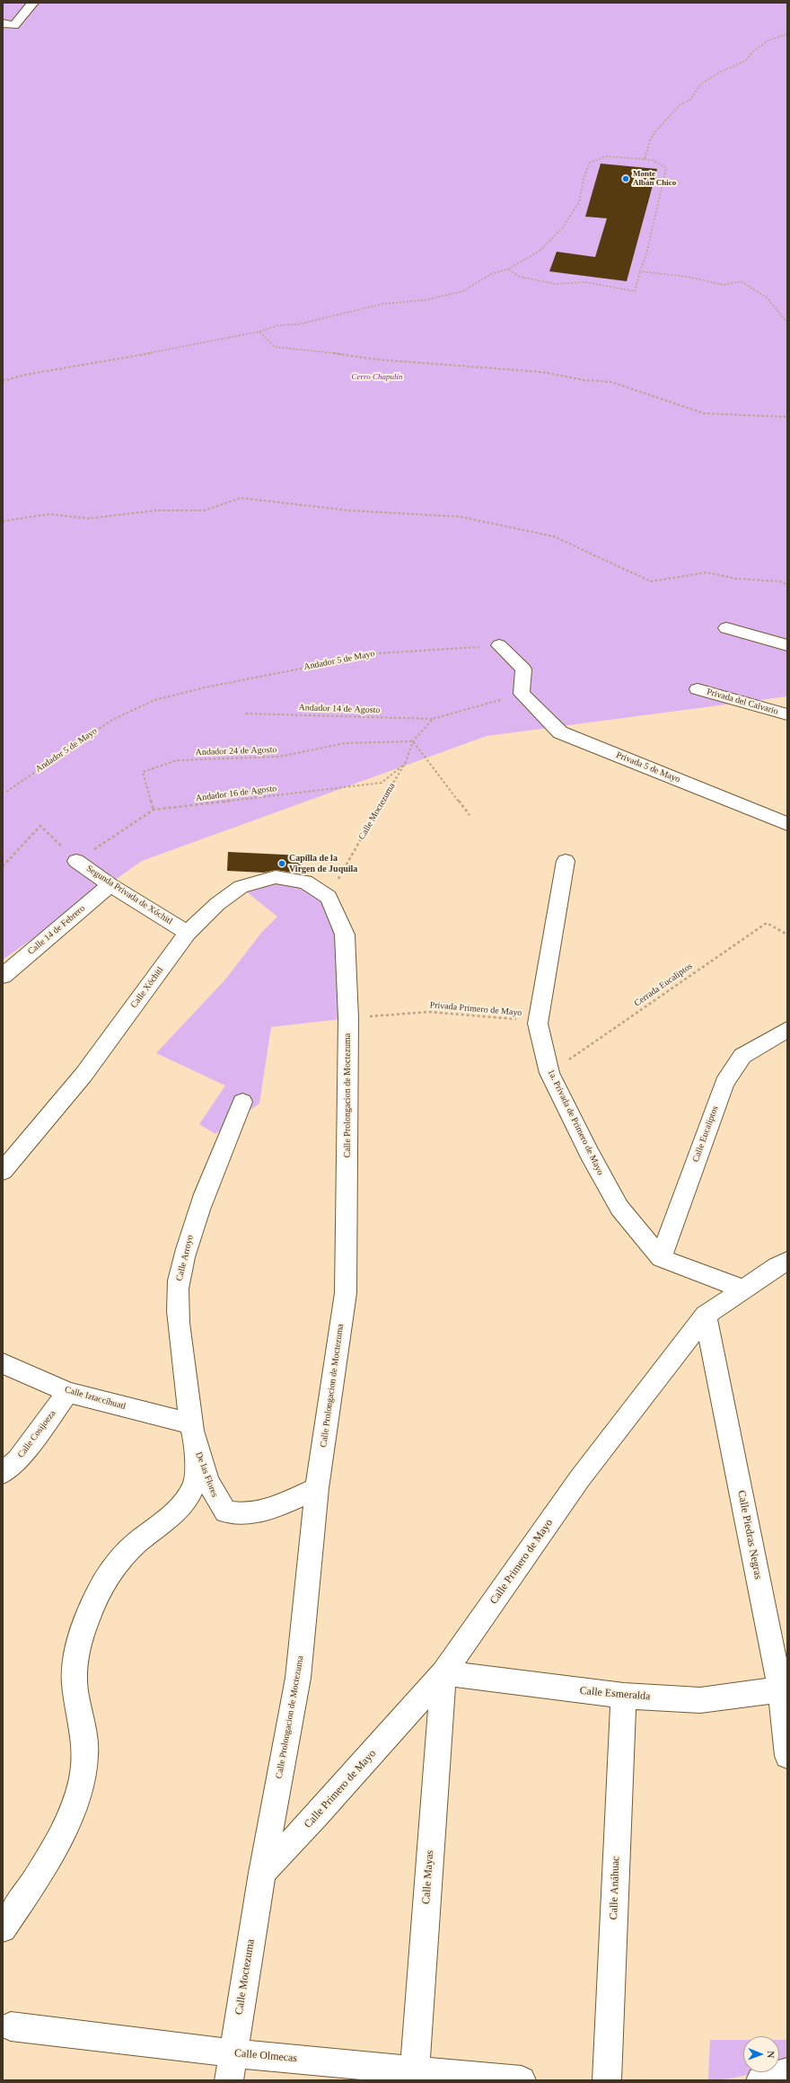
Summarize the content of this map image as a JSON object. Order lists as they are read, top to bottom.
{
  "streets": {
    "street": [
      "Privada del Calvario",
      "Privada 5 de Mayo",
      "Calle Moctezuma",
      "Segunda Privada de Xóchitl",
      "Calle 14 de Febrero",
      "Calle Xóchitl",
      "Calle Prolongacion de Moctezuma",
      "1a. Privada de Primero de Mayo",
      "Calle Eucaliptos",
      "Calle Arroyo",
      "Calle Iztaccíhuatl",
      "Calle Cosijoeza",
      "De las Flores",
      "Calle Piedras Negras",
      "Calle Primero de Mayo",
      "Calle Esmeralda",
      "Calle Mayas",
      "Calle Anáhuac",
      "Calle Olmecas"
    ],
    "path": [
      "Andador 5 de Mayo",
      "Andador 14 de Agosto",
      "Andador 24 de Agosto",
      "Andador 16 de Agosto",
      "Cerrada Eucaliptos",
      "Privada Primero de Mayo"
    ]
  },
  "crossings": [
    ["Andador 24 de Agosto", "Andador 16 de Agosto"],
    ["Andador 16 de Agosto", "Calle Moctezuma"],
    ["Andador 16 de Agosto", "Segunda Privada de Xóchitl"],
    ["Calle Moctezuma", "Calle Xóchitl"],
    ["Calle Moctezuma", "Calle Prolongacion de Moctezuma"],
    ["Calle Moctezuma", "Calle Primero de Mayo"],
    ["Calle Moctezuma", "Calle Olmecas"],
    ["Segunda Privada de Xóchitl", "Calle 14 de Febrero"],
    ["Segunda Privada de Xóchitl", "Calle Xóchitl"],
    ["Cerrada Eucaliptos", "1a. Privada de Primero de Mayo"],
    ["Calle Xóchitl", "Calle Prolongacion de Moctezuma"],
    ["Privada Primero de Mayo", "Calle Prolongacion de Moctezuma"],
    ["Privada Primero de Mayo", "1a. Privada de Primero de Mayo"],
    ["Calle Prolongacion de Moctezuma", "De las Flores"],
    ["Calle Prolongacion de Moctezuma", "Calle Primero de Mayo"],
    ["1a. Privada de Primero de Mayo", "Calle Eucaliptos"],
    ["Calle Arroyo", "Calle Iztaccíhuatl"],
    ["Calle Arroyo", "De las Flores"],
    ["Calle Iztaccíhuatl", "Calle Cosijoeza"],
    ["Calle Iztaccíhuatl", "De las Flores"],
    ["Calle Piedras Negras", "Calle Primero de Mayo"],
    ["Calle Piedras Negras", "Calle Esmeralda"],
    ["Calle Primero de Mayo", "Calle Esmeralda"],
    ["Calle Primero de Mayo", "Calle Mayas"],
    ["Calle Esmeralda", "Calle Mayas"],
    ["Calle Esmeralda", "Calle Anáhuac"],
    ["Calle Mayas", "Calle Olmecas"]
  ],
  "parks": ["Cerro Chapulín"],
  "places": ["Monte Albán Chico", "Capilla de la Virgen de Juquila"],
  "north": "right"
}
